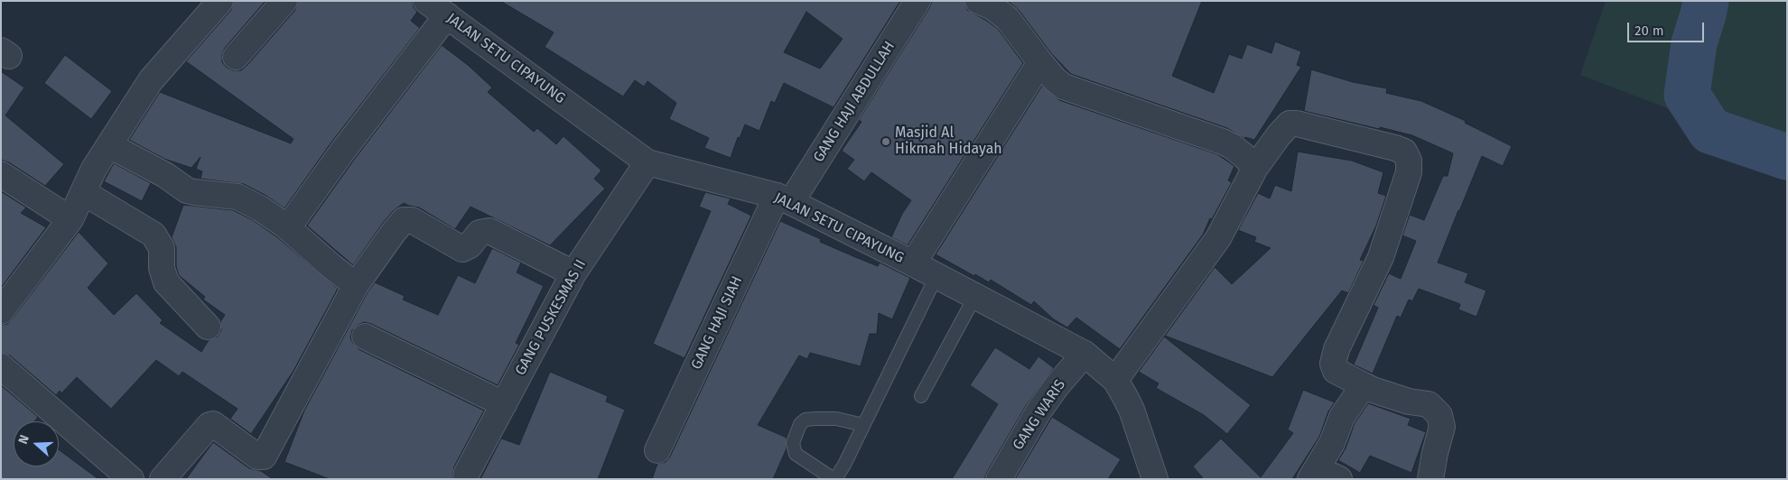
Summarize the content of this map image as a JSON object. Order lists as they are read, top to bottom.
{
  "streets": {
    "street": [
      "JALAN SETU CIPAYUNG",
      "GANG HAJI ABDULLAH",
      "GANG PUSKESMAS II",
      "GANG HAJI SIAH",
      "GANG WARIS"
    ]
  },
  "crossings": [
    ["JALAN SETU CIPAYUNG", "GANG HAJI ABDULLAH"],
    ["JALAN SETU CIPAYUNG", "GANG PUSKESMAS II"],
    ["JALAN SETU CIPAYUNG", "GANG HAJI SIAH"],
    ["JALAN SETU CIPAYUNG", "GANG WARIS"],
    ["GANG HAJI ABDULLAH", "GANG HAJI SIAH"]
  ],
  "places": ["Masjid Al Hikmah Hidayah"],
  "scale_bar": "20 m",
  "north": "left"
}
